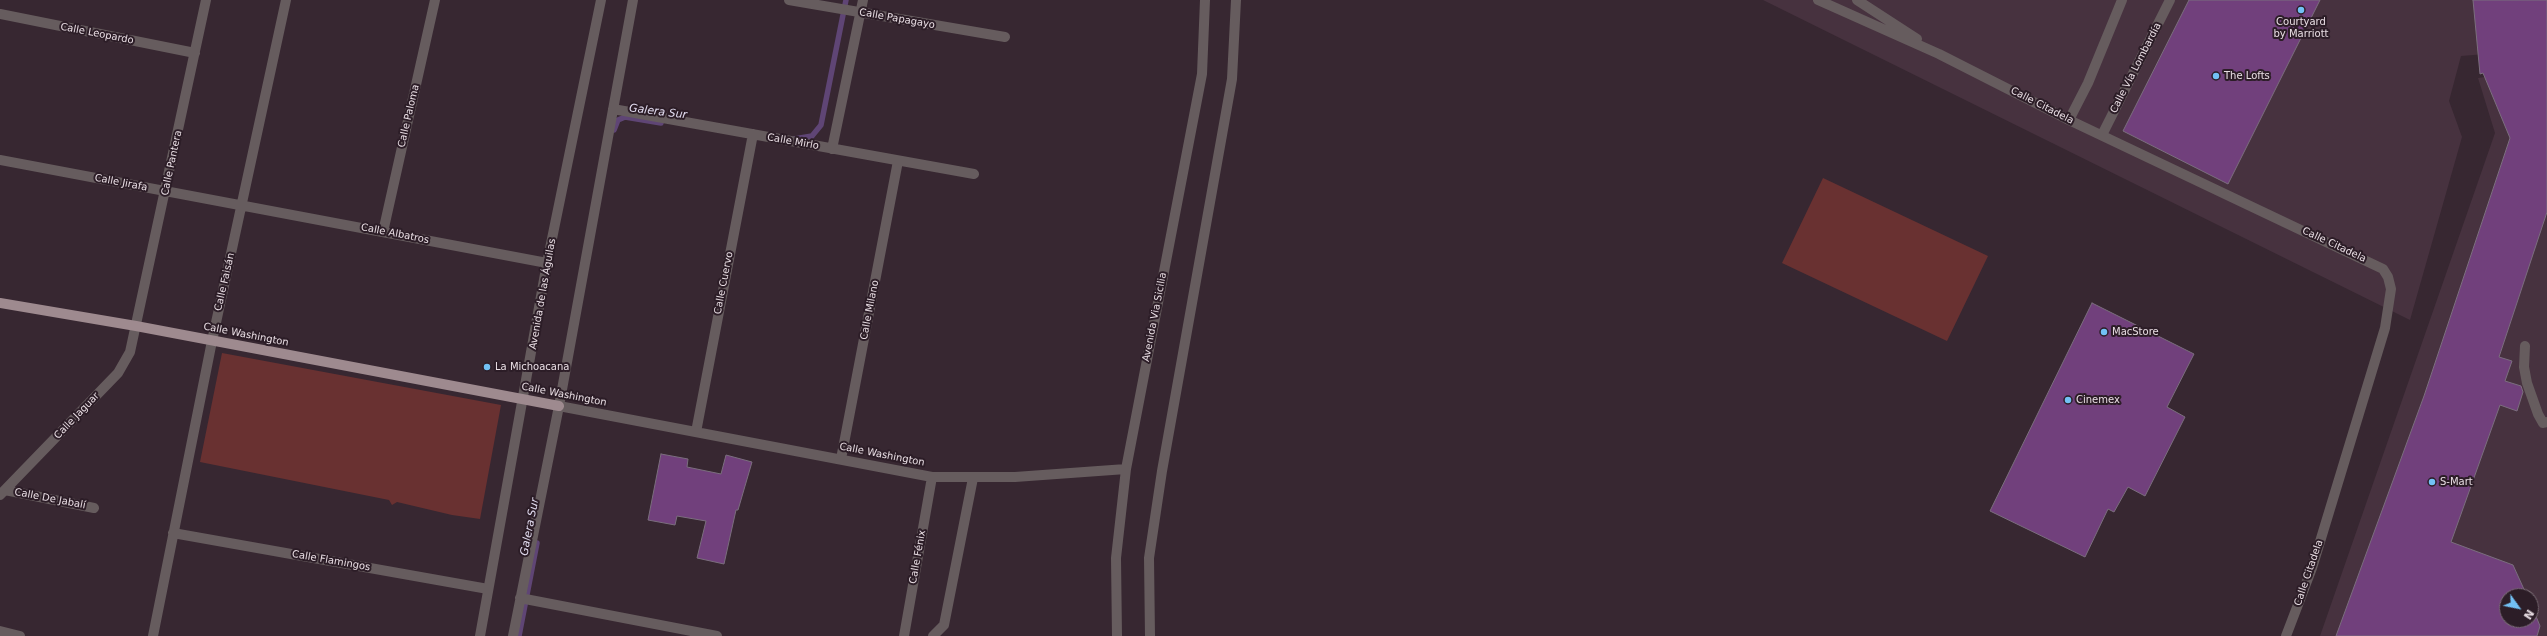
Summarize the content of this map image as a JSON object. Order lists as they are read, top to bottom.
{
  "streets": {
    "main road": ["Calle Washington"],
    "street": [
      "Calle Papagayo",
      "Calle Leopardo",
      "Calle Vía Lombardía",
      "Calle Citadela",
      "Calle Paloma",
      "Calle Mirlo",
      "Calle Pantera",
      "Calle Jirafa",
      "Calle Albatros",
      "Calle Faisán",
      "Calle Cuervo",
      "Avenida de las Águilas",
      "Calle Milano",
      "Avenida Via Sicilia",
      "Calle Jaguar",
      "Calle De Jabalí",
      "Calle Fénix",
      "Calle Flamingos"
    ]
  },
  "crossings": [
    ["Calle Leopardo", "Calle Pantera"],
    ["Calle Vía Lombardía", "Calle Citadela"],
    ["Calle Paloma", "Calle Albatros"],
    ["Calle Mirlo", "Calle Cuervo"],
    ["Calle Mirlo", "Calle Milano"],
    ["Calle Pantera", "Calle Jirafa"],
    ["Calle Pantera", "Calle Washington"],
    ["Calle Pantera", "Calle Jaguar"],
    ["Calle Jirafa", "Calle Albatros"],
    ["Calle Jirafa", "Calle Faisán"],
    ["Calle Albatros", "Calle Faisán"],
    ["Calle Albatros", "Avenida de las Águilas"],
    ["Calle Faisán", "Calle Washington"],
    ["Calle Faisán", "Calle Flamingos"],
    ["Calle Cuervo", "Calle Washington"],
    ["Avenida de las Águilas", "Calle Washington"],
    ["Avenida de las Águilas", "Calle Flamingos"],
    ["Calle Milano", "Calle Washington"],
    ["Avenida Via Sicilia", "Calle Washington"],
    ["Calle Washington", "Calle Jaguar"],
    ["Calle Washington", "Calle Fénix"],
    ["Calle Jaguar", "Calle De Jabalí"]
  ],
  "water": ["Galera Sur"],
  "places": [
    "Courtyard by Marriott",
    "The Lofts",
    "MacStore",
    "La Michoacana",
    "Cinemex",
    "S-Mart"
  ],
  "north": "bottom right"
}
